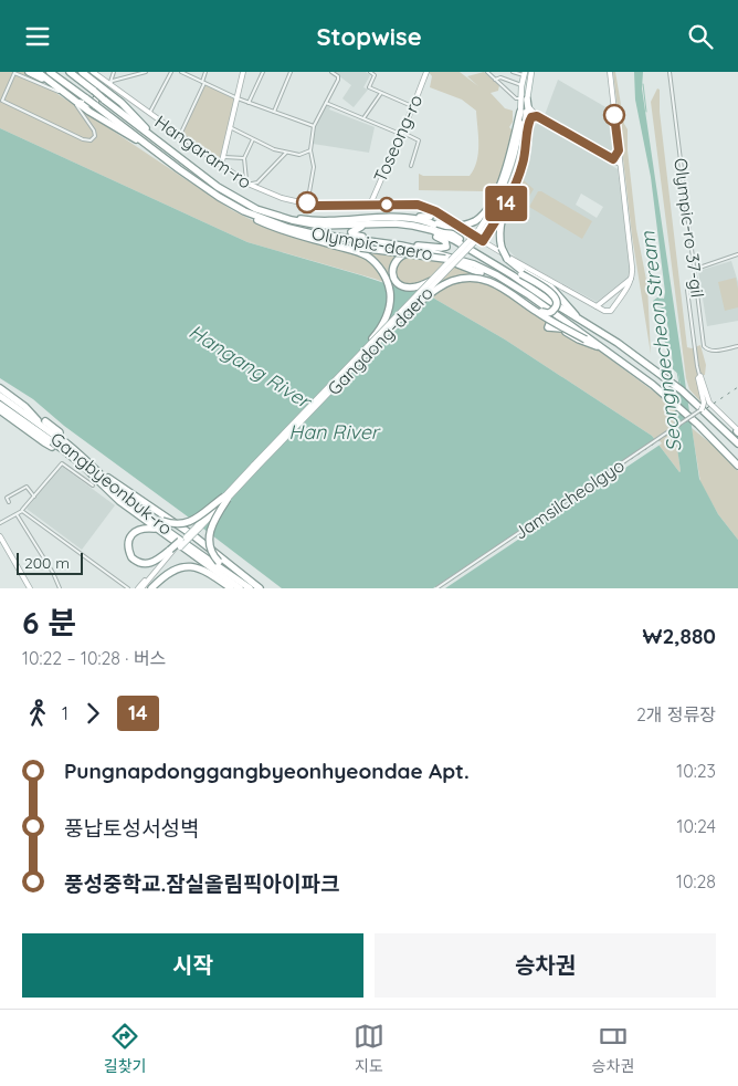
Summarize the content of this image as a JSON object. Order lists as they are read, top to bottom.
{
  "streets": {
    "highway": ["Olympic-daero", "Gangbyeonbuk-ro"],
    "main road": ["Gangdong-daero"],
    "street": [
      "Toseong-ro",
      "Hangaram-ro",
      "Olympic-ro 37-gil",
      "Jamsilcheolgyo"
    ]
  },
  "crossings": [
    ["Toseong-ro", "Hangaram-ro"],
    ["Olympic-daero", "Jamsilcheolgyo"]
  ],
  "water": ["Seongnaecheon Stream", "Hangang River", "Han River"],
  "lines": ["bus line 14"],
  "scale_bar": "200 m",
  "page": {
    "header": "Stopwise",
    "on_map": "14",
    "scale": "200 m",
    "heading": ["6 분", "10:22 – 10:28 · 버스", "₩2,880"],
    "legs": ["1", "14", "2개 정류장"],
    "list": [
      {
        "name": "Pungnapdonggangbyeonhyeondae Apt.",
        "value": "10:23"
      },
      {
        "name": "풍납토성서성벽",
        "value": "10:24"
      },
      {
        "name": "풍성중학교.잠실올림픽아이파크",
        "value": "10:28"
      }
    ],
    "buttons": ["시작", "승차권"],
    "tabs": ["길찾기", "지도", "승차권"]
  }
}
